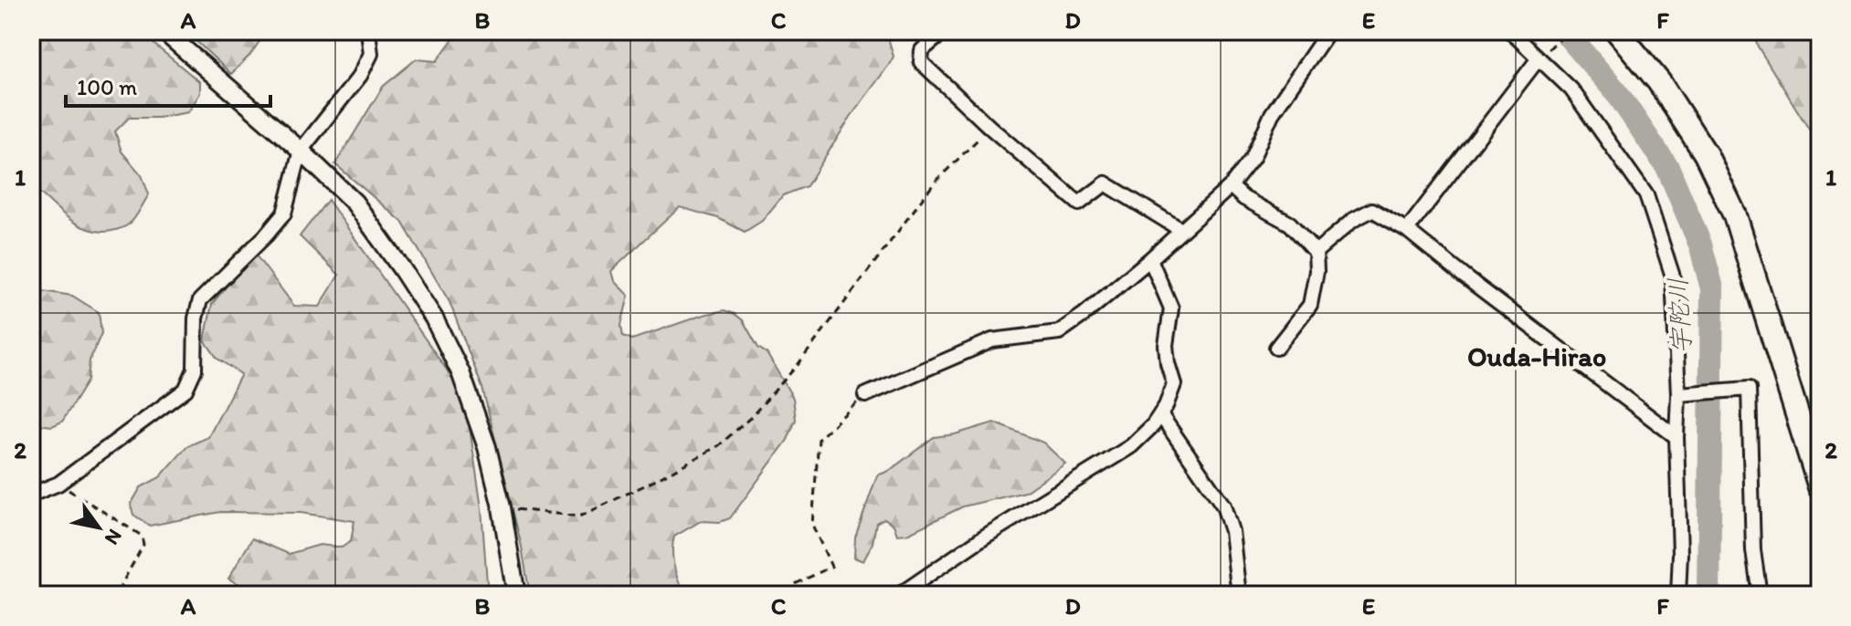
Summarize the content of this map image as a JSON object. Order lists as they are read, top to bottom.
{
  "districts": ["Ouda-Hirao"],
  "water": ["宇陀川"],
  "scale_bar": "100 m",
  "north": "bottom right",
  "grid": {
    "columns": [
      "A",
      "B",
      "C",
      "D",
      "E",
      "F"
    ],
    "rows": ["1", "2"]
  }
}
